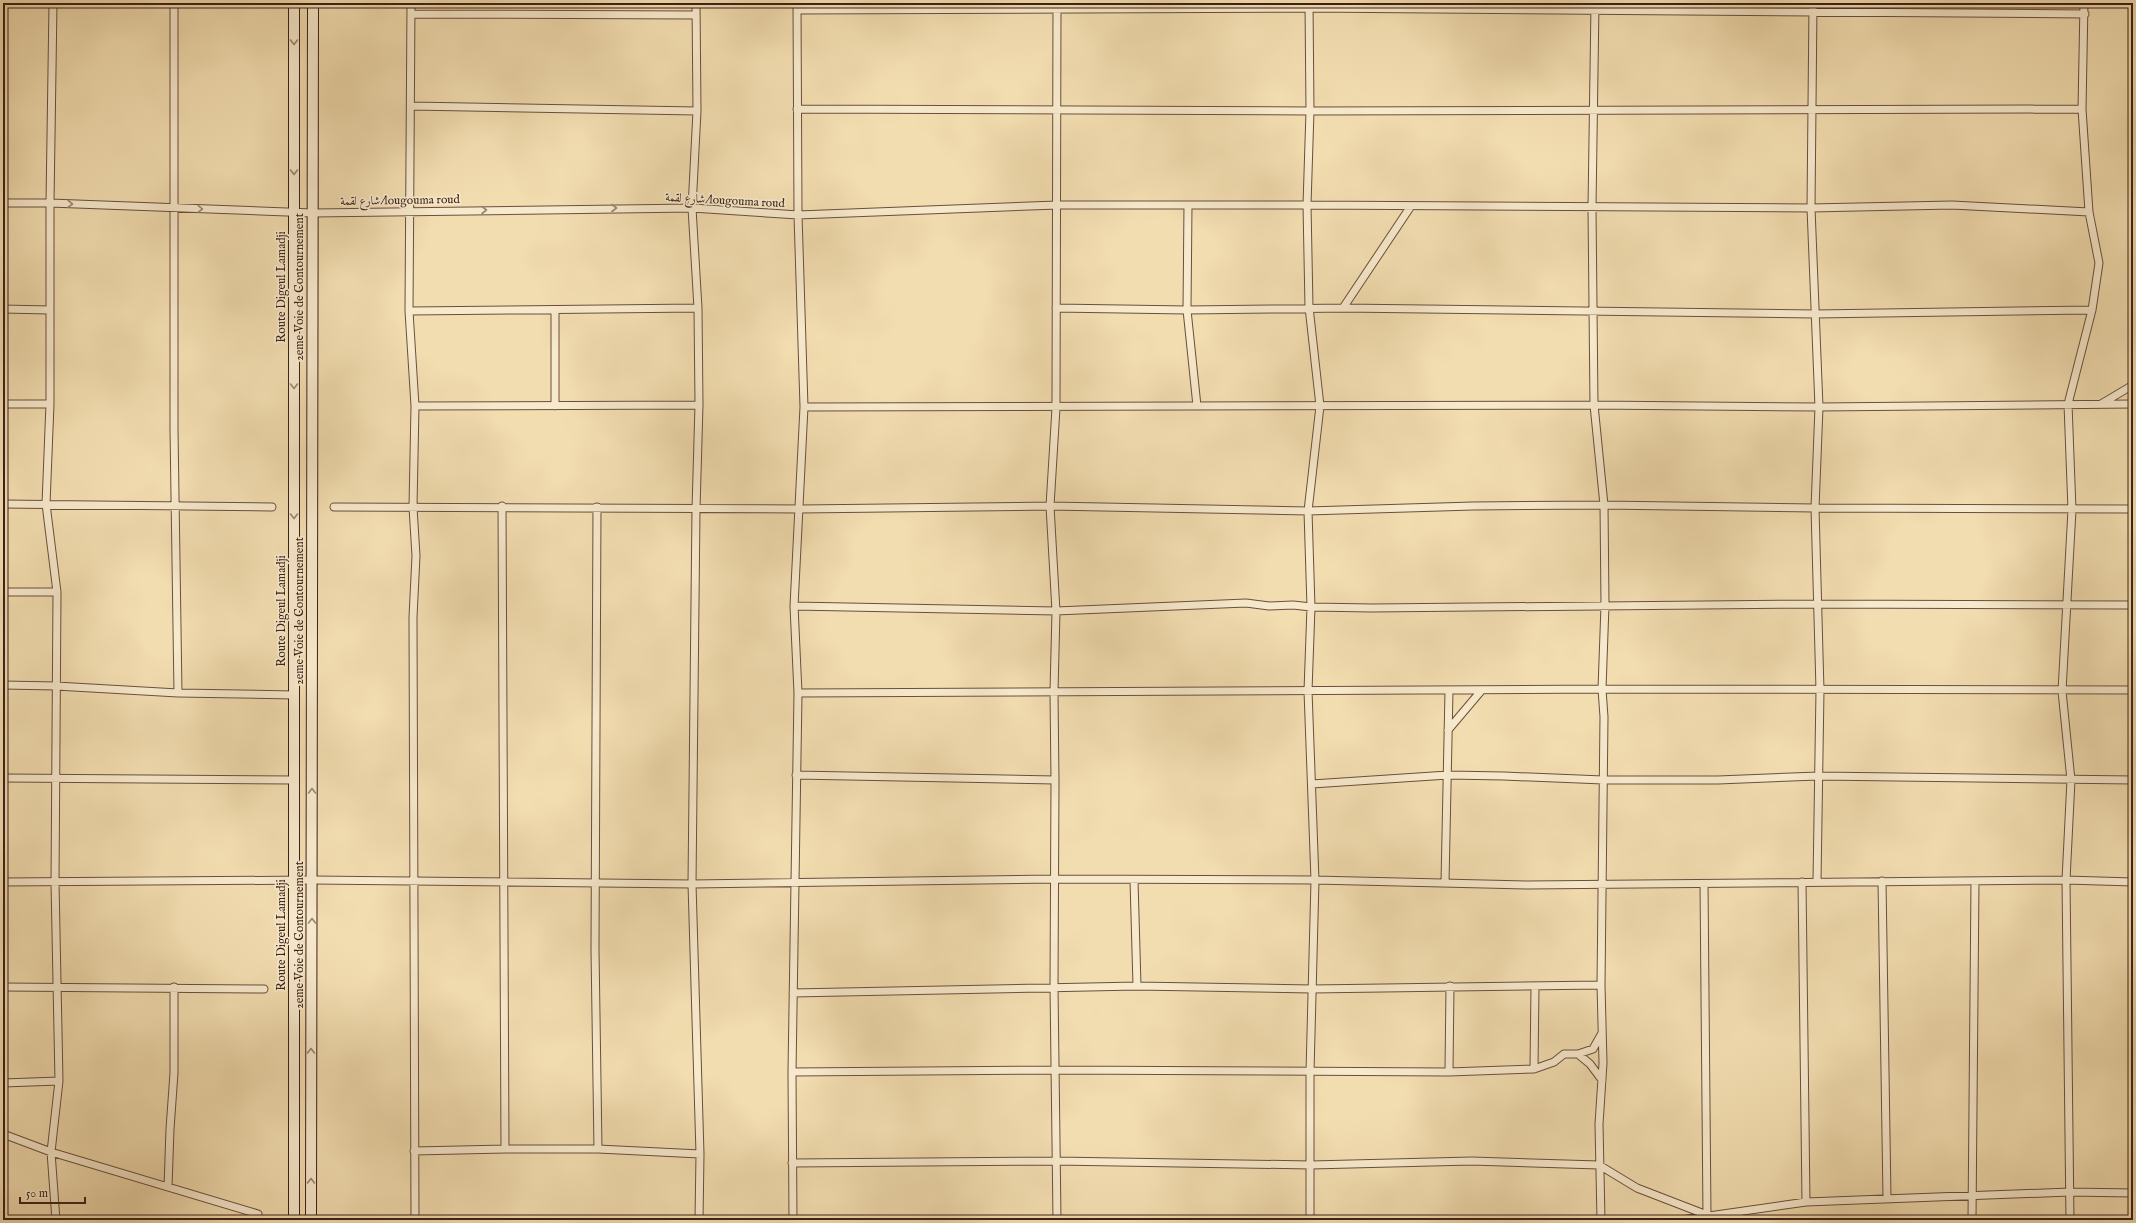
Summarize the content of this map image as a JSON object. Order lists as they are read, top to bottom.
{
  "streets": {
    "main road": ["Route Digeul Lamadji", "2eme Voie de Contournement"],
    "street": ["شارع لقمة/lougouma roud"]
  },
  "crossings": [
    ["شارع لقمة/lougouma roud", "Route Digeul Lamadji"],
    ["شارع لقمة/lougouma roud", "2eme Voie de Contournement"]
  ],
  "one_way": ["Route Digeul Lamadji", "2eme Voie de Contournement"],
  "scale_bar": "50 m"
}
